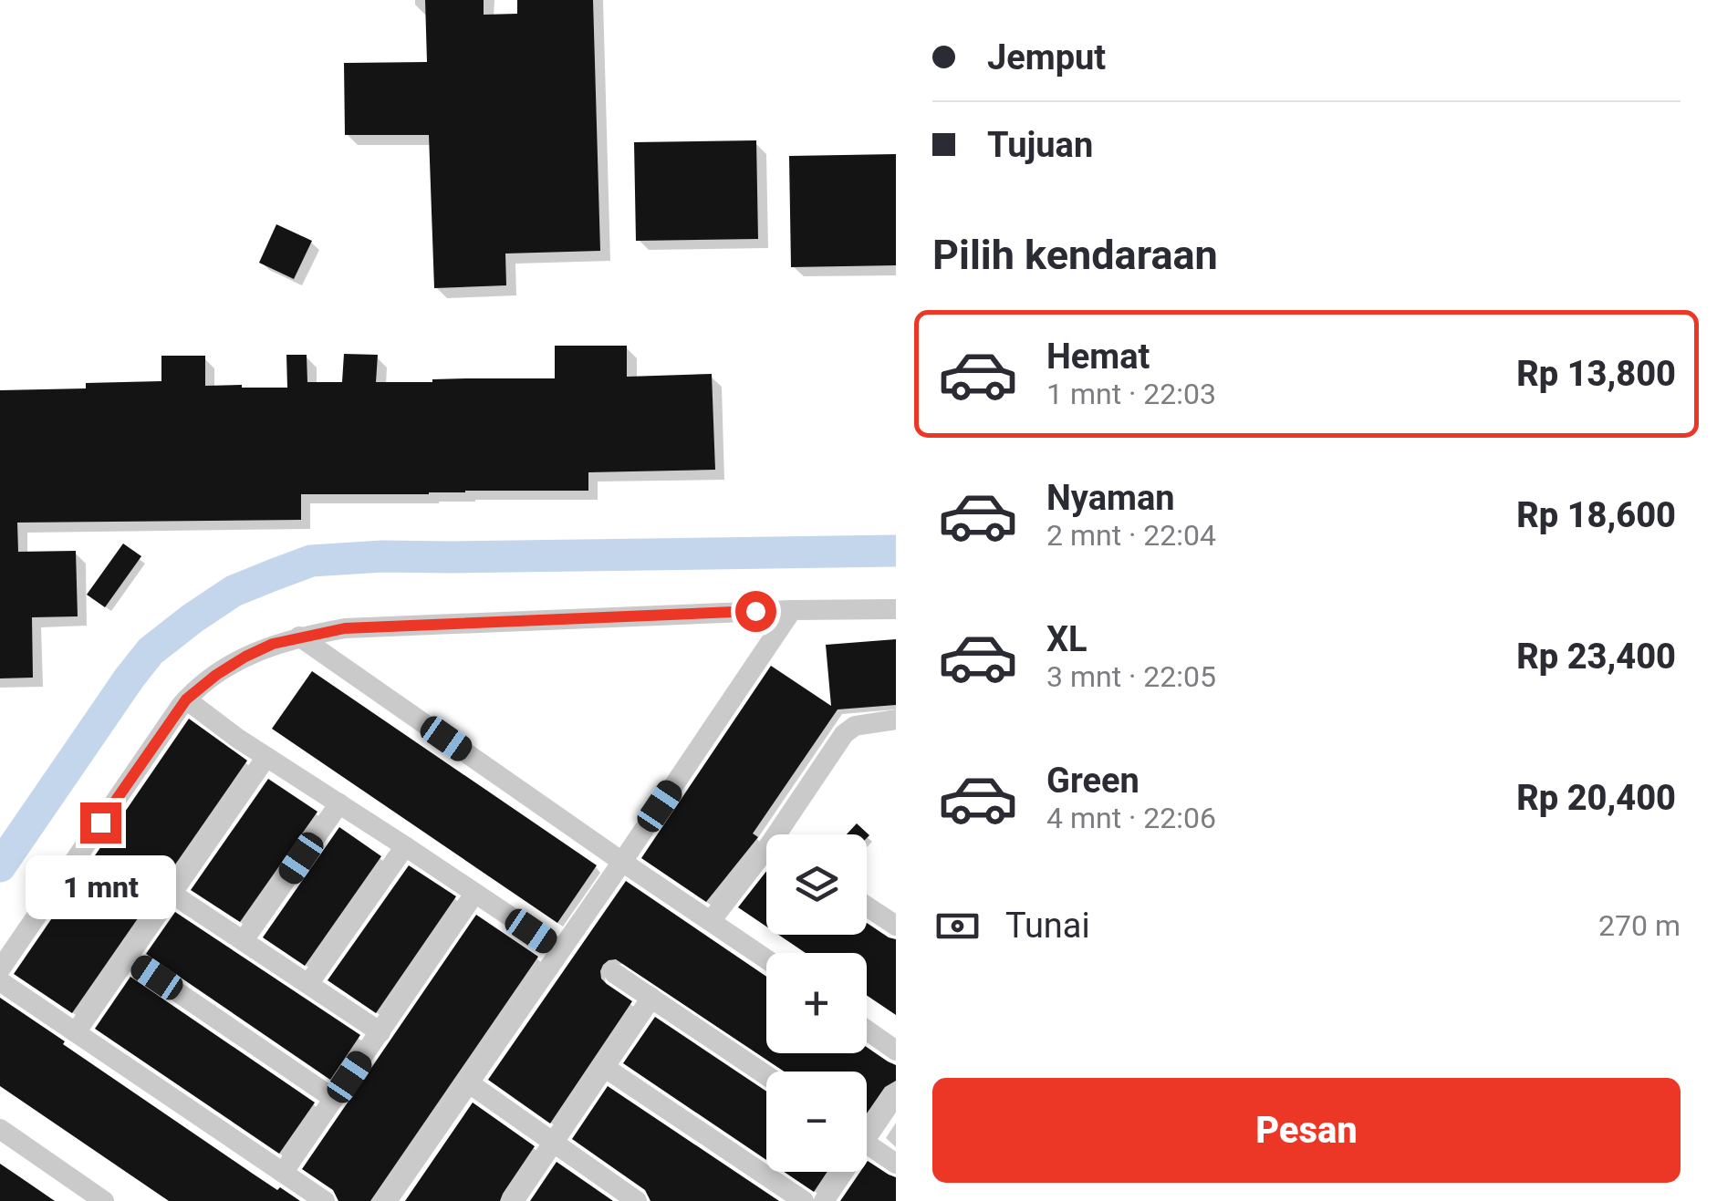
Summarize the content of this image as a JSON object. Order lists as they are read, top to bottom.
{
  "page": {
    "banner": ["Jemput", "Tujuan"],
    "heading": "Pilih kendaraan",
    "list": [
      {
        "name": "Hemat",
        "note": "1 mnt · 22:03",
        "value": "Rp 13,800"
      },
      {
        "name": "Nyaman",
        "note": "2 mnt · 22:04",
        "value": "Rp 18,600"
      },
      {
        "name": "XL",
        "note": "3 mnt · 22:05",
        "value": "Rp 23,400"
      },
      {
        "name": "Green",
        "note": "4 mnt · 22:06",
        "value": "Rp 20,400"
      }
    ],
    "map_buttons": ["+", "−"],
    "bubble": "1 mnt",
    "pay": ["Tunai", "270 m"],
    "buttons": "Pesan"
  }
}
